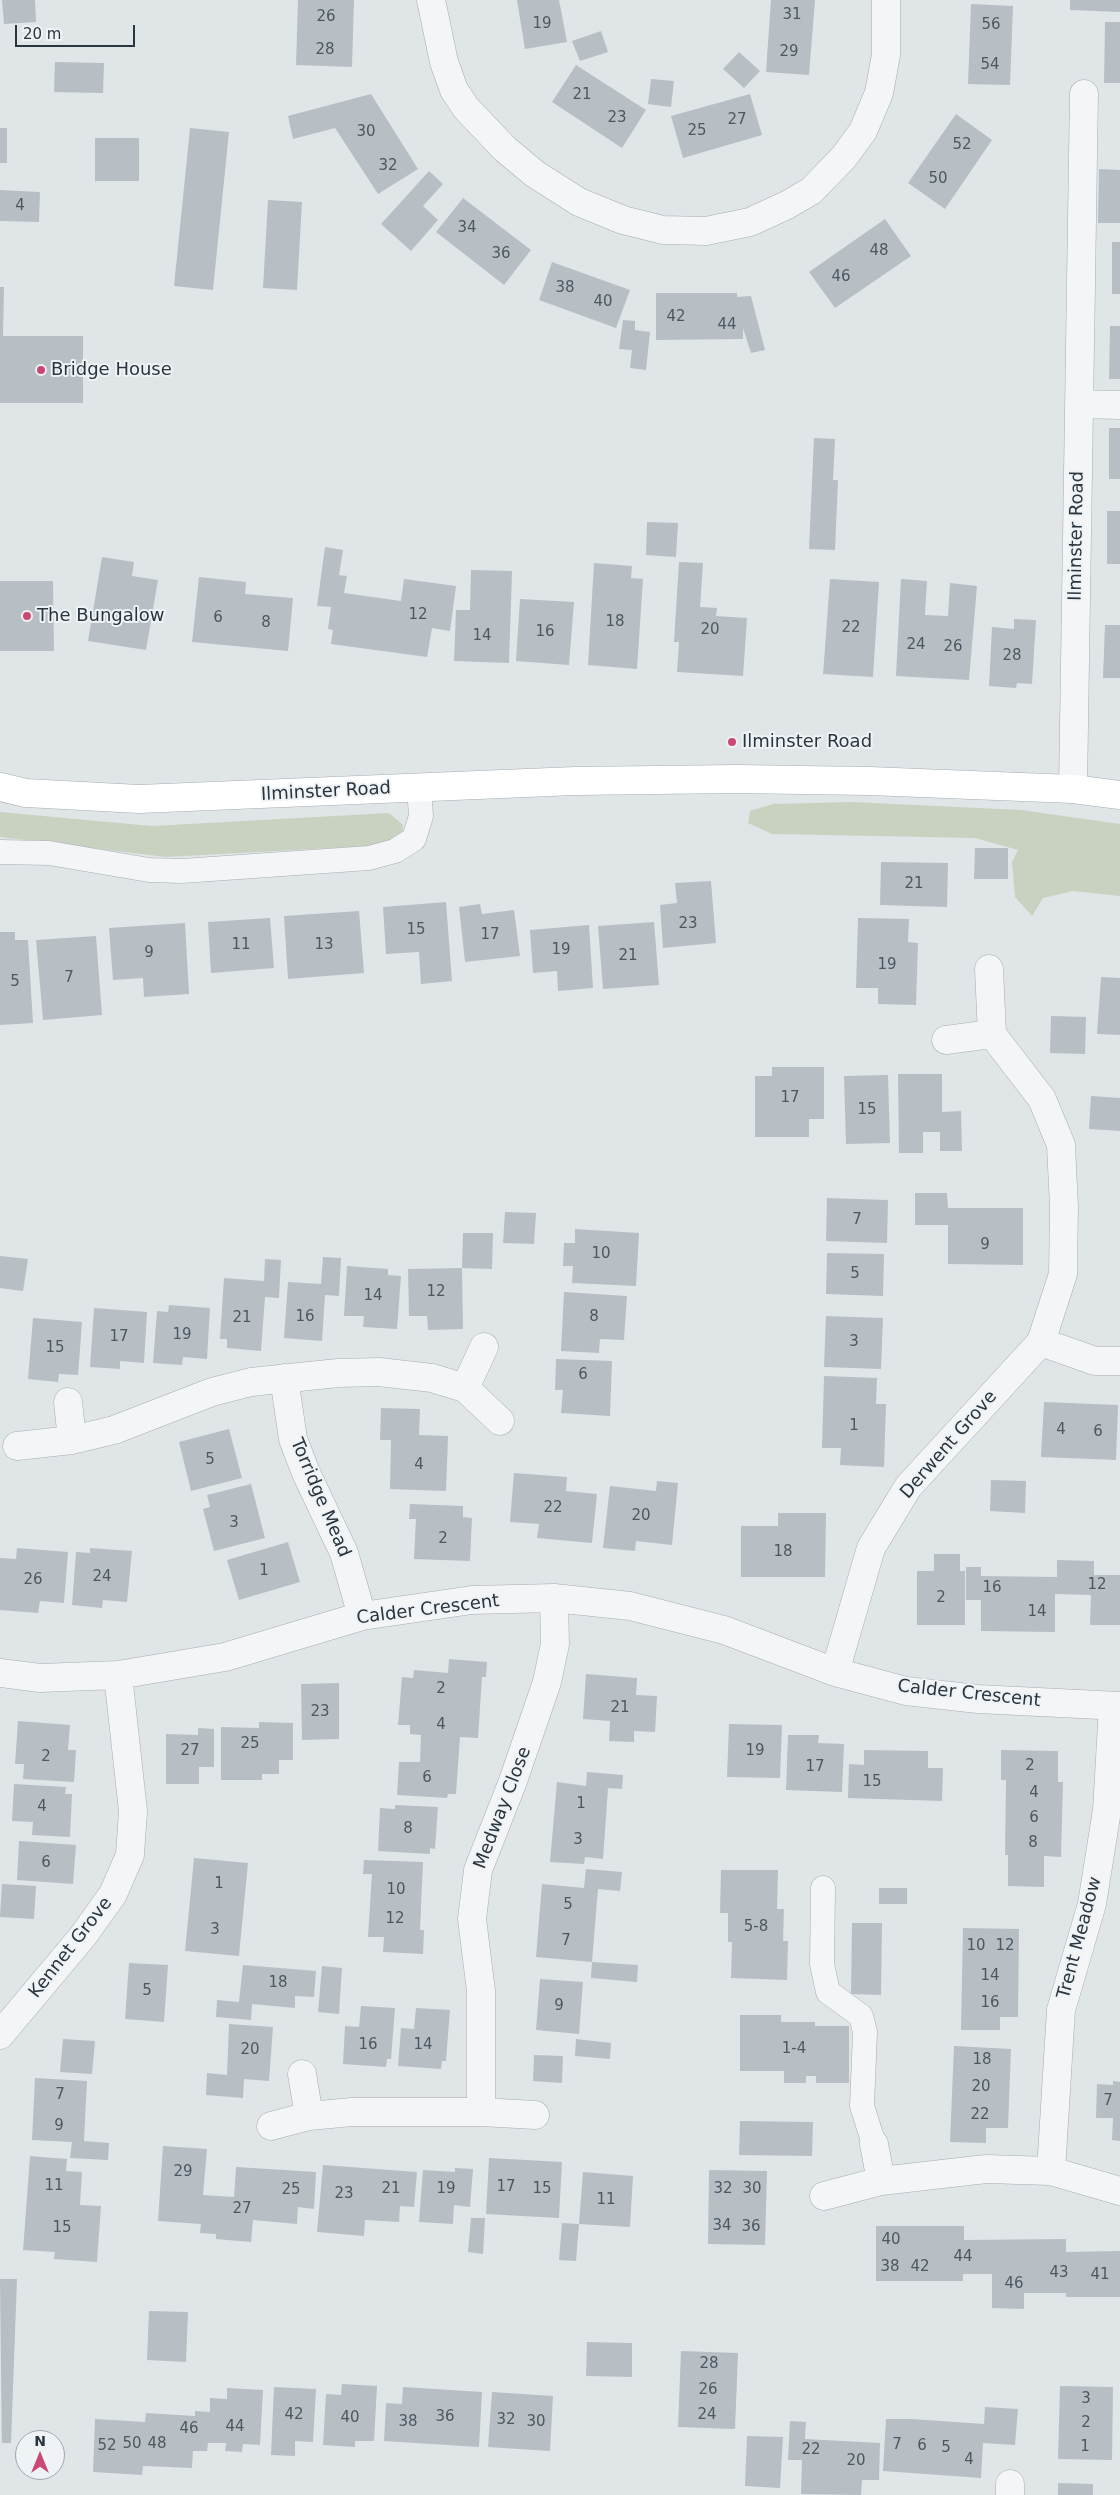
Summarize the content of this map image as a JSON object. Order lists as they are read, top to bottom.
{
  "streets": {
    "street": [
      "Ilminster Road",
      "Derwent Grove",
      "Torridge Mead",
      "Calder Crescent",
      "Medway Close",
      "Trent Meadow",
      "Kennet Grove"
    ]
  },
  "crossings": [
    ["Derwent Grove", "Calder Crescent"],
    ["Torridge Mead", "Calder Crescent"],
    ["Calder Crescent", "Medway Close"],
    ["Calder Crescent", "Trent Meadow"],
    ["Calder Crescent", "Kennet Grove"]
  ],
  "places": ["Bridge House", "The Bungalow", "Ilminster Road"],
  "house_numbers": [
    "31",
    "26",
    "19",
    "56",
    "28",
    "29",
    "54",
    "21",
    "23",
    "27",
    "25",
    "30",
    "52",
    "32",
    "50",
    "4",
    "34",
    "48",
    "36",
    "46",
    "38",
    "40",
    "42",
    "44",
    "12",
    "6",
    "18",
    "8",
    "22",
    "20",
    "16",
    "14",
    "24",
    "26",
    "28",
    "21",
    "23",
    "15",
    "17",
    "11",
    "13",
    "19",
    "9",
    "21",
    "19",
    "7",
    "5",
    "17",
    "15",
    "7",
    "9",
    "10",
    "5",
    "12",
    "14",
    "16",
    "8",
    "21",
    "19",
    "17",
    "3",
    "15",
    "6",
    "1",
    "4",
    "6",
    "5",
    "4",
    "22",
    "20",
    "3",
    "2",
    "18",
    "1",
    "24",
    "26",
    "12",
    "16",
    "2",
    "14",
    "2",
    "21",
    "23",
    "4",
    "25",
    "27",
    "19",
    "2",
    "2",
    "17",
    "6",
    "15",
    "4",
    "1",
    "4",
    "6",
    "8",
    "3",
    "8",
    "6",
    "1",
    "10",
    "5",
    "12",
    "5-8",
    "3",
    "7",
    "10",
    "12",
    "14",
    "18",
    "5",
    "16",
    "9",
    "16",
    "14",
    "1-4",
    "20",
    "18",
    "20",
    "7",
    "7",
    "22",
    "9",
    "29",
    "11",
    "17",
    "21",
    "19",
    "15",
    "32",
    "30",
    "25",
    "23",
    "11",
    "27",
    "34",
    "36",
    "15",
    "40",
    "44",
    "38",
    "42",
    "43",
    "41",
    "46",
    "28",
    "26",
    "3",
    "42",
    "24",
    "36",
    "40",
    "32",
    "38",
    "30",
    "2",
    "44",
    "46",
    "50",
    "48",
    "7",
    "52",
    "6",
    "1",
    "5",
    "22",
    "4",
    "20"
  ],
  "scale_bar": "20 m",
  "north": "top"
}
